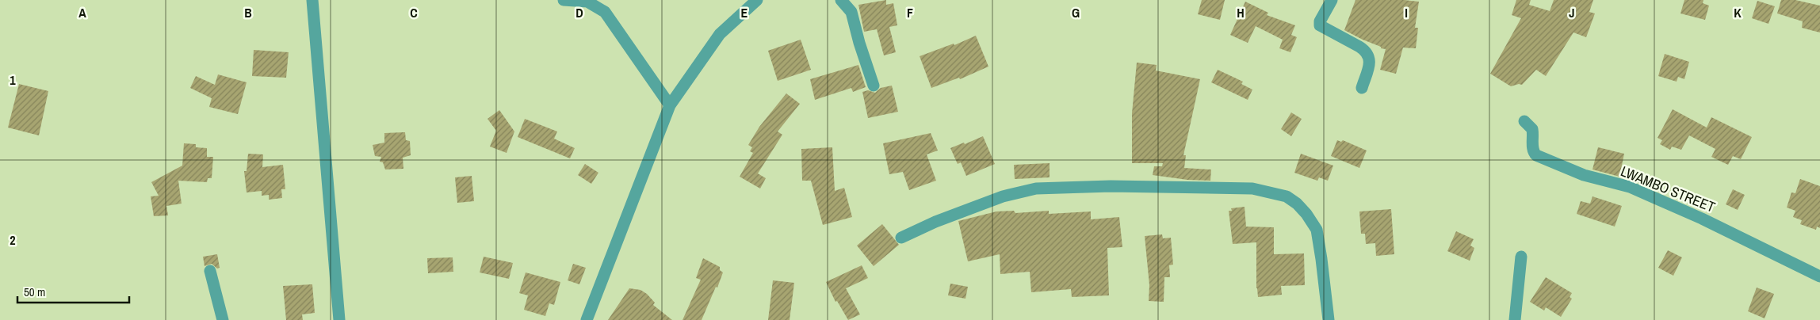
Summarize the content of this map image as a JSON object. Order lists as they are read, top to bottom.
{
  "streets": {
    "street": ["LWAMBO STREET"]
  },
  "scale_bar": "50 m",
  "grid": {
    "columns": [
      "A",
      "B",
      "C",
      "D",
      "E",
      "F",
      "G",
      "H",
      "I",
      "J",
      "K"
    ],
    "rows": ["1", "2"]
  }
}
